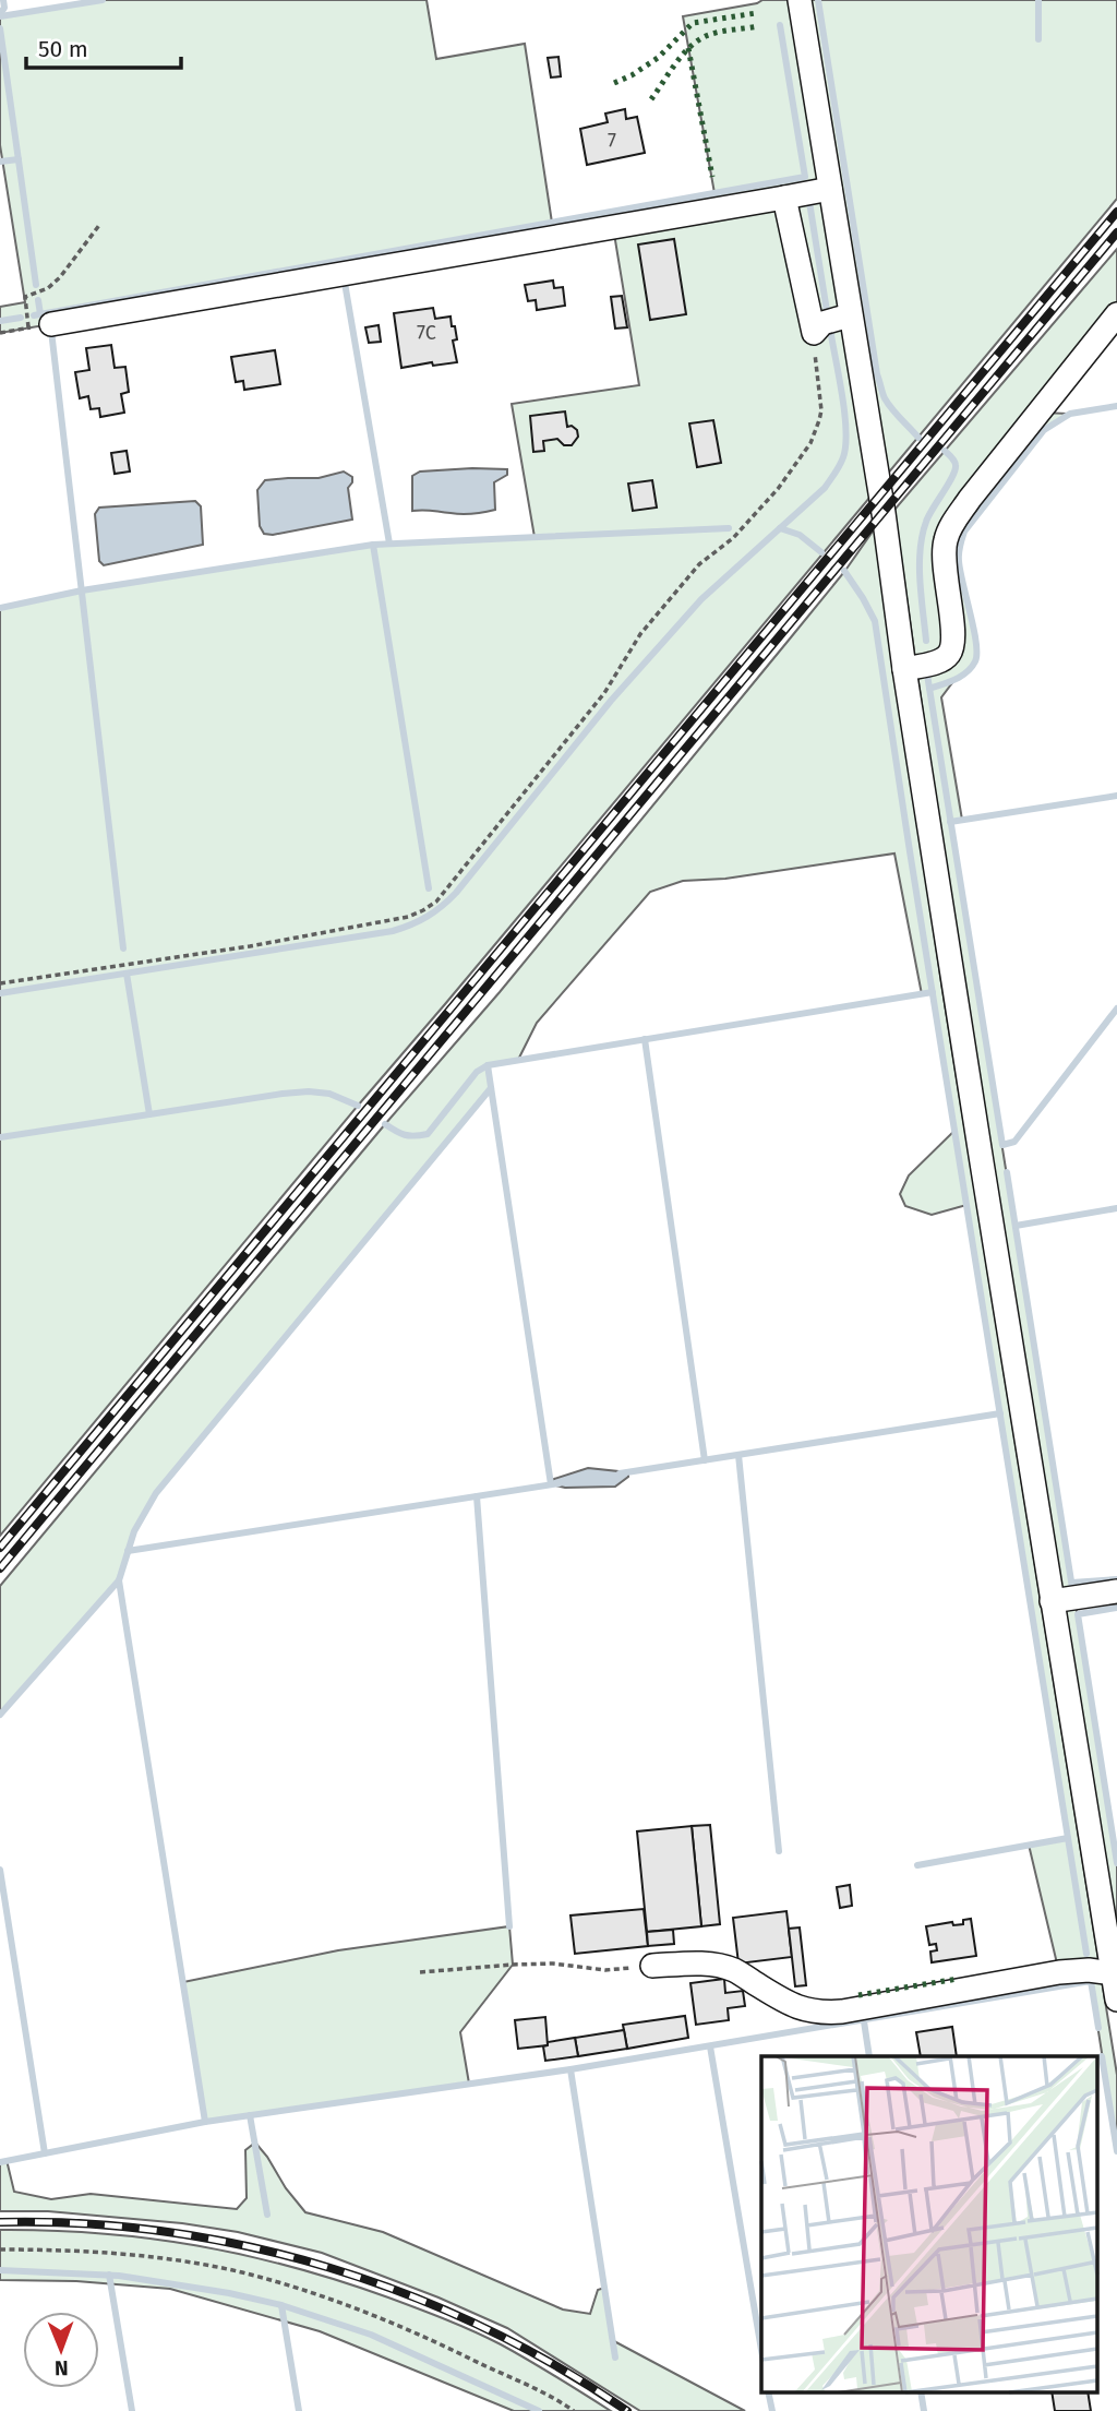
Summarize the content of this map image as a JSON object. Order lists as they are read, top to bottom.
{
  "house_numbers": ["7", "7C"],
  "scale_bar": "50 m",
  "north": "bottom"
}
